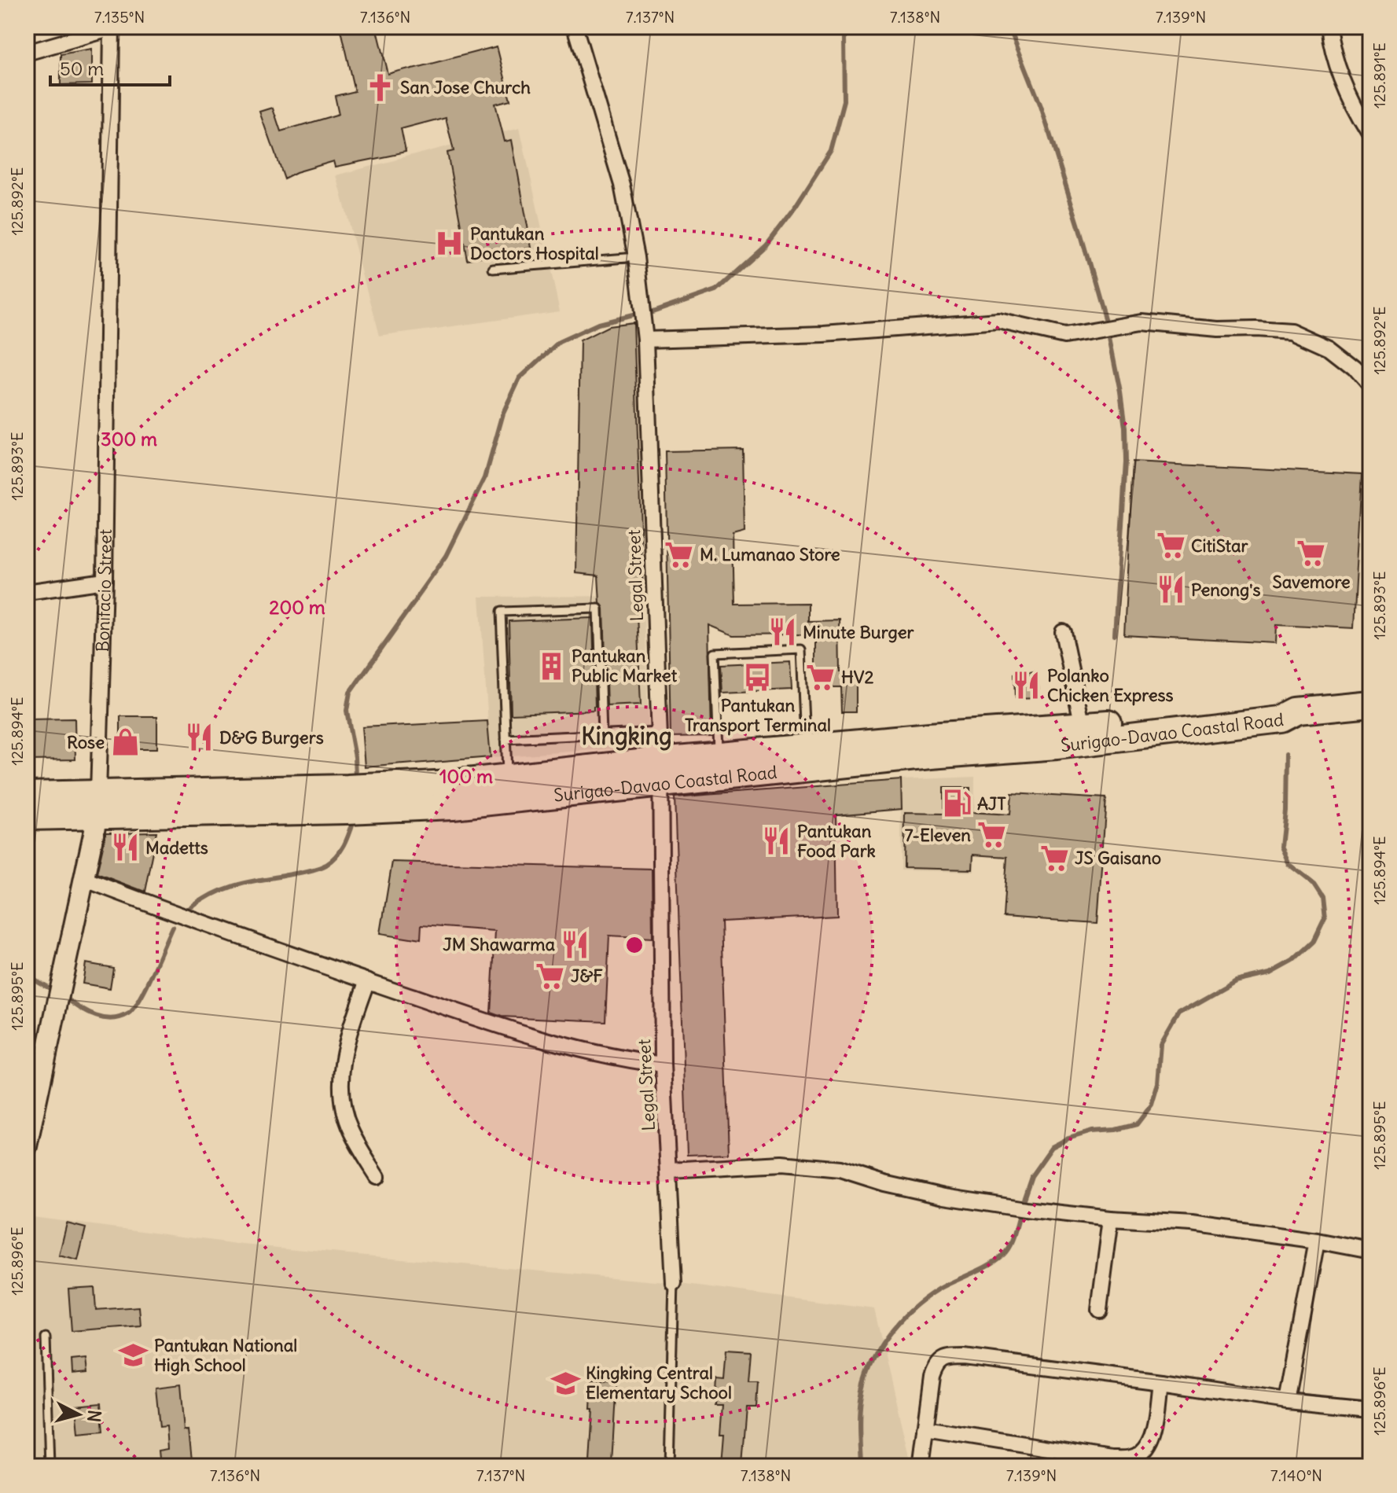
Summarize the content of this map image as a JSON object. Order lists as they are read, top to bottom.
{
  "streets": {
    "highway": ["Surigao-Davao Coastal Road"],
    "street": ["Legal Street", "Bonifacio Street"]
  },
  "crossings": [
    ["Legal Street", "Surigao-Davao Coastal Road"],
    ["Bonifacio Street", "Surigao-Davao Coastal Road"]
  ],
  "districts": ["Kingking"],
  "places": {
    "church": ["San Jose Church"],
    "hospital": ["Pantukan Doctors Hospital"],
    "supermarket": [
      "CitiStar",
      "Savemore",
      "M. Lumanao Store",
      "HV2",
      "7-Eleven",
      "JS Gaisano",
      "J&F"
    ],
    "restaurant": [
      "Penong's",
      "Minute Burger",
      "Polanko Chicken Express",
      "D&G Burgers",
      "Pantukan Food Park",
      "Madetts",
      "JM Shawarma"
    ],
    "building": ["Pantukan Public Market"],
    "bus stop": ["Pantukan Transport Terminal"],
    "shop": ["Rose"],
    "fuel station": ["AJT"],
    "school or university": ["Pantukan National High School", "Kingking Central Elementary School"]
  },
  "scale_bar": "50 m",
  "north": "right",
  "coordinates": [
    "7.135°N",
    "7.136°N",
    "7.137°N",
    "7.138°N",
    "7.139°N",
    "125.891°E",
    "125.892°E",
    "125.893°E",
    "125.894°E",
    "125.895°E",
    "125.896°E",
    "7.140°N"
  ],
  "rings": ["300 m", "200 m", "100 m"]
}
